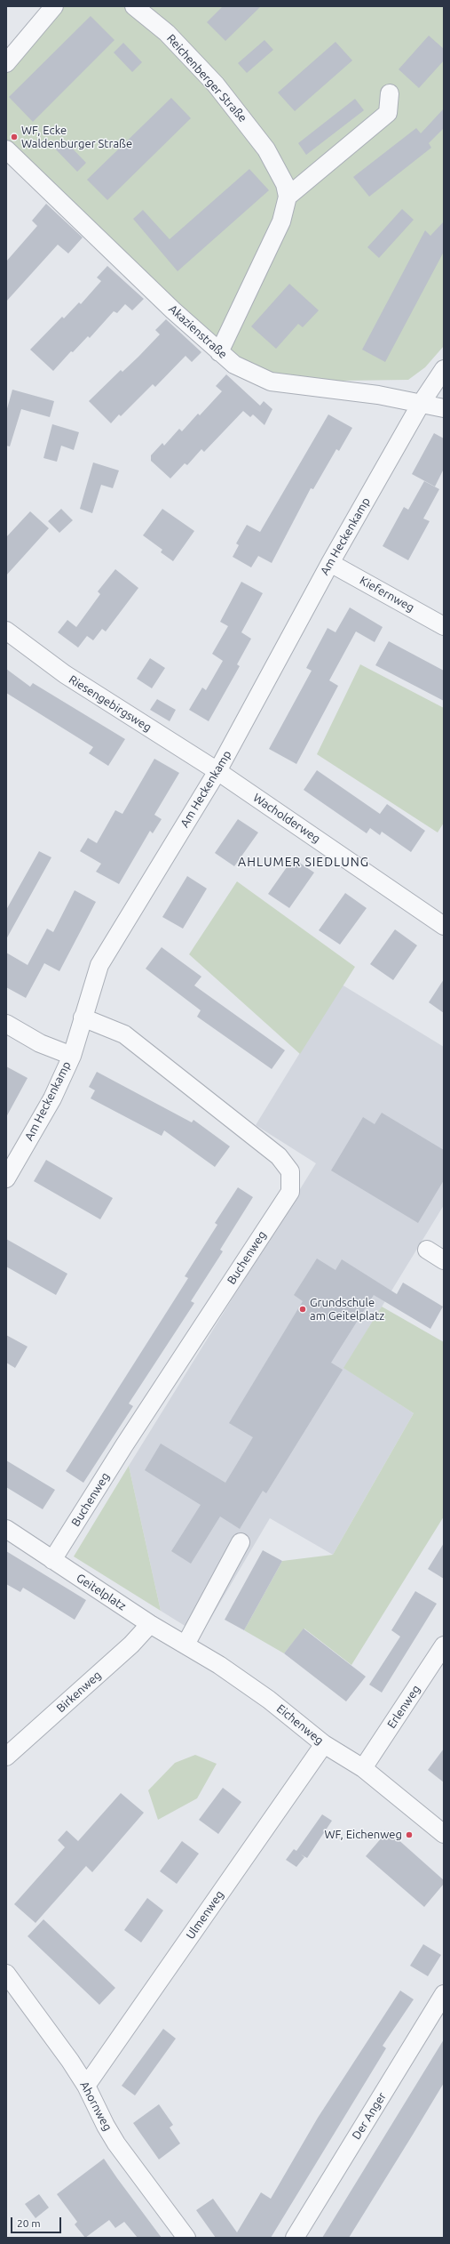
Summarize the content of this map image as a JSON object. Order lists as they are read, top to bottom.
{
  "streets": {
    "street": [
      "Reichenberger Straße",
      "Akazienstraße",
      "Am Heckenkamp",
      "Kiefernweg",
      "Riesengebirgsweg",
      "Wacholderweg",
      "Buchenweg",
      "Geitelplatz",
      "Birkenweg",
      "Erlenweg",
      "Eichenweg",
      "Ulmenweg",
      "Ahornweg",
      "Der Anger"
    ]
  },
  "crossings": [
    ["Akazienstraße", "Am Heckenkamp"],
    ["Am Heckenkamp", "Kiefernweg"],
    ["Am Heckenkamp", "Riesengebirgsweg"],
    ["Am Heckenkamp", "Wacholderweg"],
    ["Am Heckenkamp", "Buchenweg"],
    ["Riesengebirgsweg", "Wacholderweg"],
    ["Buchenweg", "Geitelplatz"],
    ["Geitelplatz", "Birkenweg"],
    ["Geitelplatz", "Eichenweg"],
    ["Birkenweg", "Eichenweg"],
    ["Erlenweg", "Eichenweg"],
    ["Eichenweg", "Ulmenweg"],
    ["Ulmenweg", "Ahornweg"]
  ],
  "districts": ["AHLUMER SIEDLUNG"],
  "places": ["WF, Ecke Waldenburger Straße", "Grundschule am Geitelplatz", "WF, Eichenweg"],
  "scale_bar": "20 m"
}
